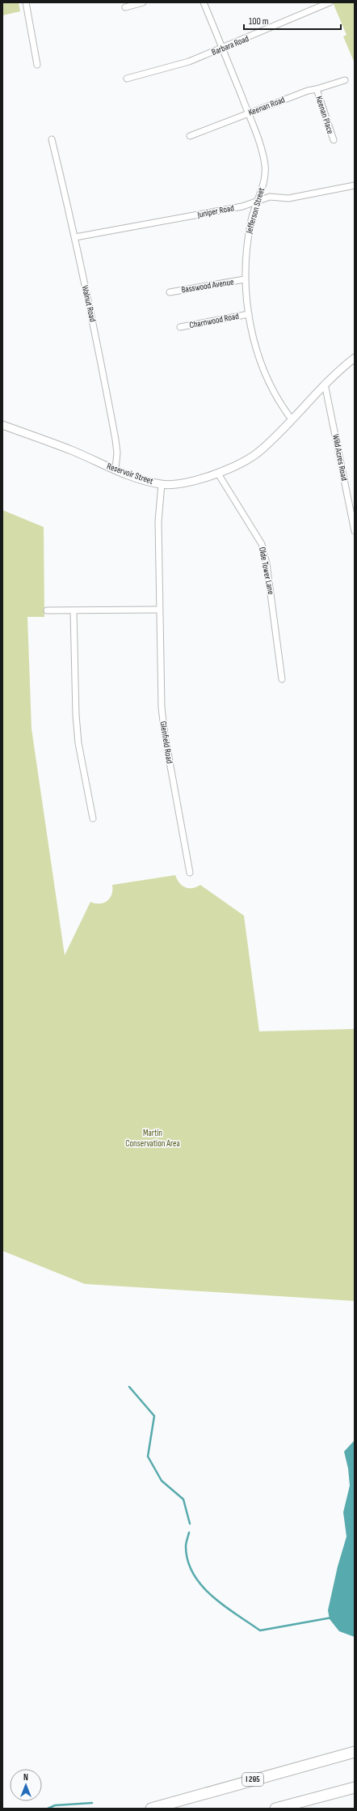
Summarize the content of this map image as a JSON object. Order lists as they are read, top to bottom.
{
  "streets": {
    "highway": ["I 295"],
    "street": [
      "Barbara Road",
      "Keenan Road",
      "Keenan Place",
      "Jefferson Street",
      "Juniper Road",
      "Basswood Avenue",
      "Walnut Road",
      "Charnwood Road",
      "Wild Acres Road",
      "Reservoir Street",
      "Olde Tower Lane",
      "Glenfield Road"
    ]
  },
  "crossings": [
    ["Barbara Road", "Jefferson Street"],
    ["Keenan Road", "Keenan Place"],
    ["Keenan Road", "Jefferson Street"],
    ["Jefferson Street", "Juniper Road"],
    ["Jefferson Street", "Basswood Avenue"],
    ["Jefferson Street", "Charnwood Road"],
    ["Jefferson Street", "Reservoir Street"],
    ["Juniper Road", "Walnut Road"],
    ["Walnut Road", "Reservoir Street"],
    ["Wild Acres Road", "Reservoir Street"],
    ["Reservoir Street", "Olde Tower Lane"],
    ["Reservoir Street", "Glenfield Road"]
  ],
  "parks": ["Martin Conservation Area"],
  "scale_bar": "100 m",
  "north": "top"
}
